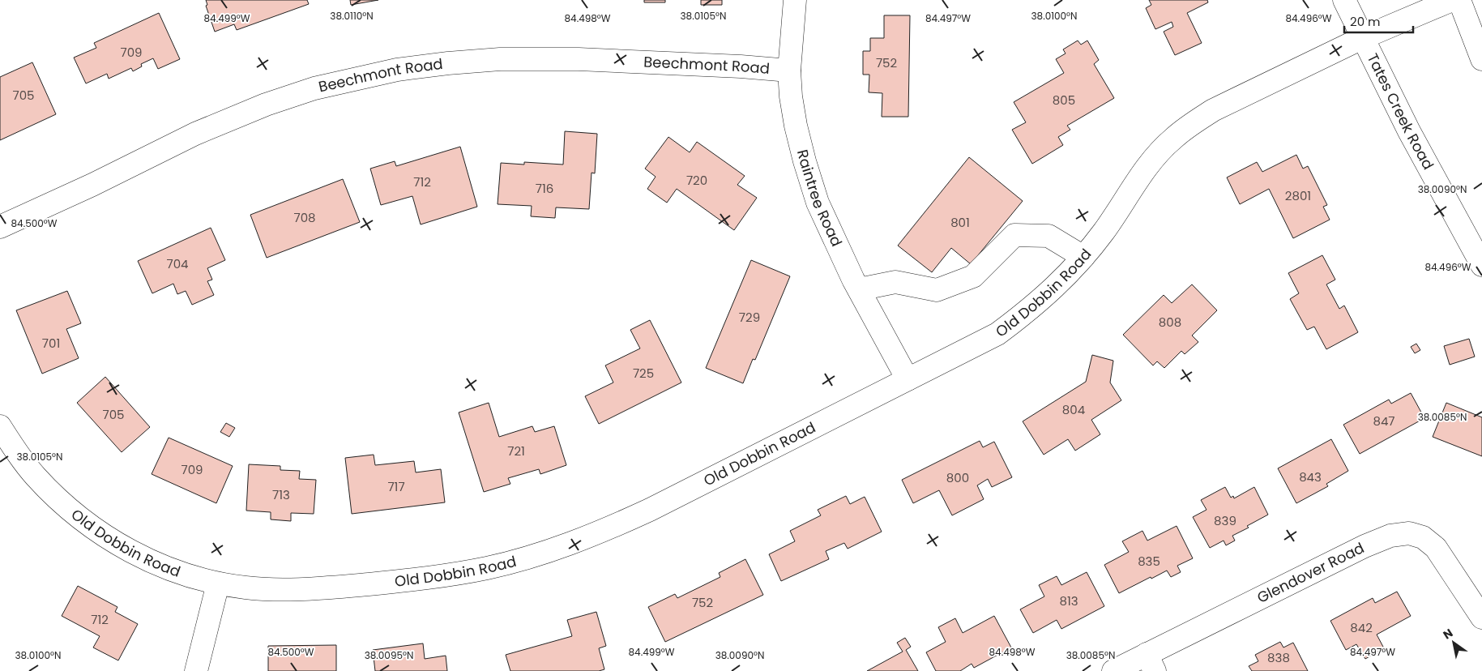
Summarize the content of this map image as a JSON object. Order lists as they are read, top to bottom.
{
  "streets": {
    "street": [
      "Beechmont Road",
      "Tates Creek Road",
      "Raintree Road",
      "Old Dobbin Road",
      "Glendover Road"
    ]
  },
  "crossings": [
    ["Beechmont Road", "Raintree Road"],
    ["Tates Creek Road", "Old Dobbin Road"],
    ["Raintree Road", "Old Dobbin Road"]
  ],
  "house_numbers": [
    "709",
    "752",
    "705",
    "805",
    "720",
    "712",
    "716",
    "2801",
    "708",
    "801",
    "704",
    "729",
    "808",
    "701",
    "725",
    "804",
    "705",
    "847",
    "721",
    "709",
    "843",
    "800",
    "717",
    "713",
    "839",
    "835",
    "813",
    "752",
    "712",
    "842",
    "838"
  ],
  "scale_bar": "20 m",
  "north": "top left",
  "coordinates": [
    "38.0110°N",
    "38.0105°N",
    "38.0100°N",
    "84.498°W",
    "84.496°W",
    "84.499°W",
    "84.497°W",
    "38.0090°N",
    "84.500°W",
    "38.0085°N",
    "38.0095°N"
  ]
}
